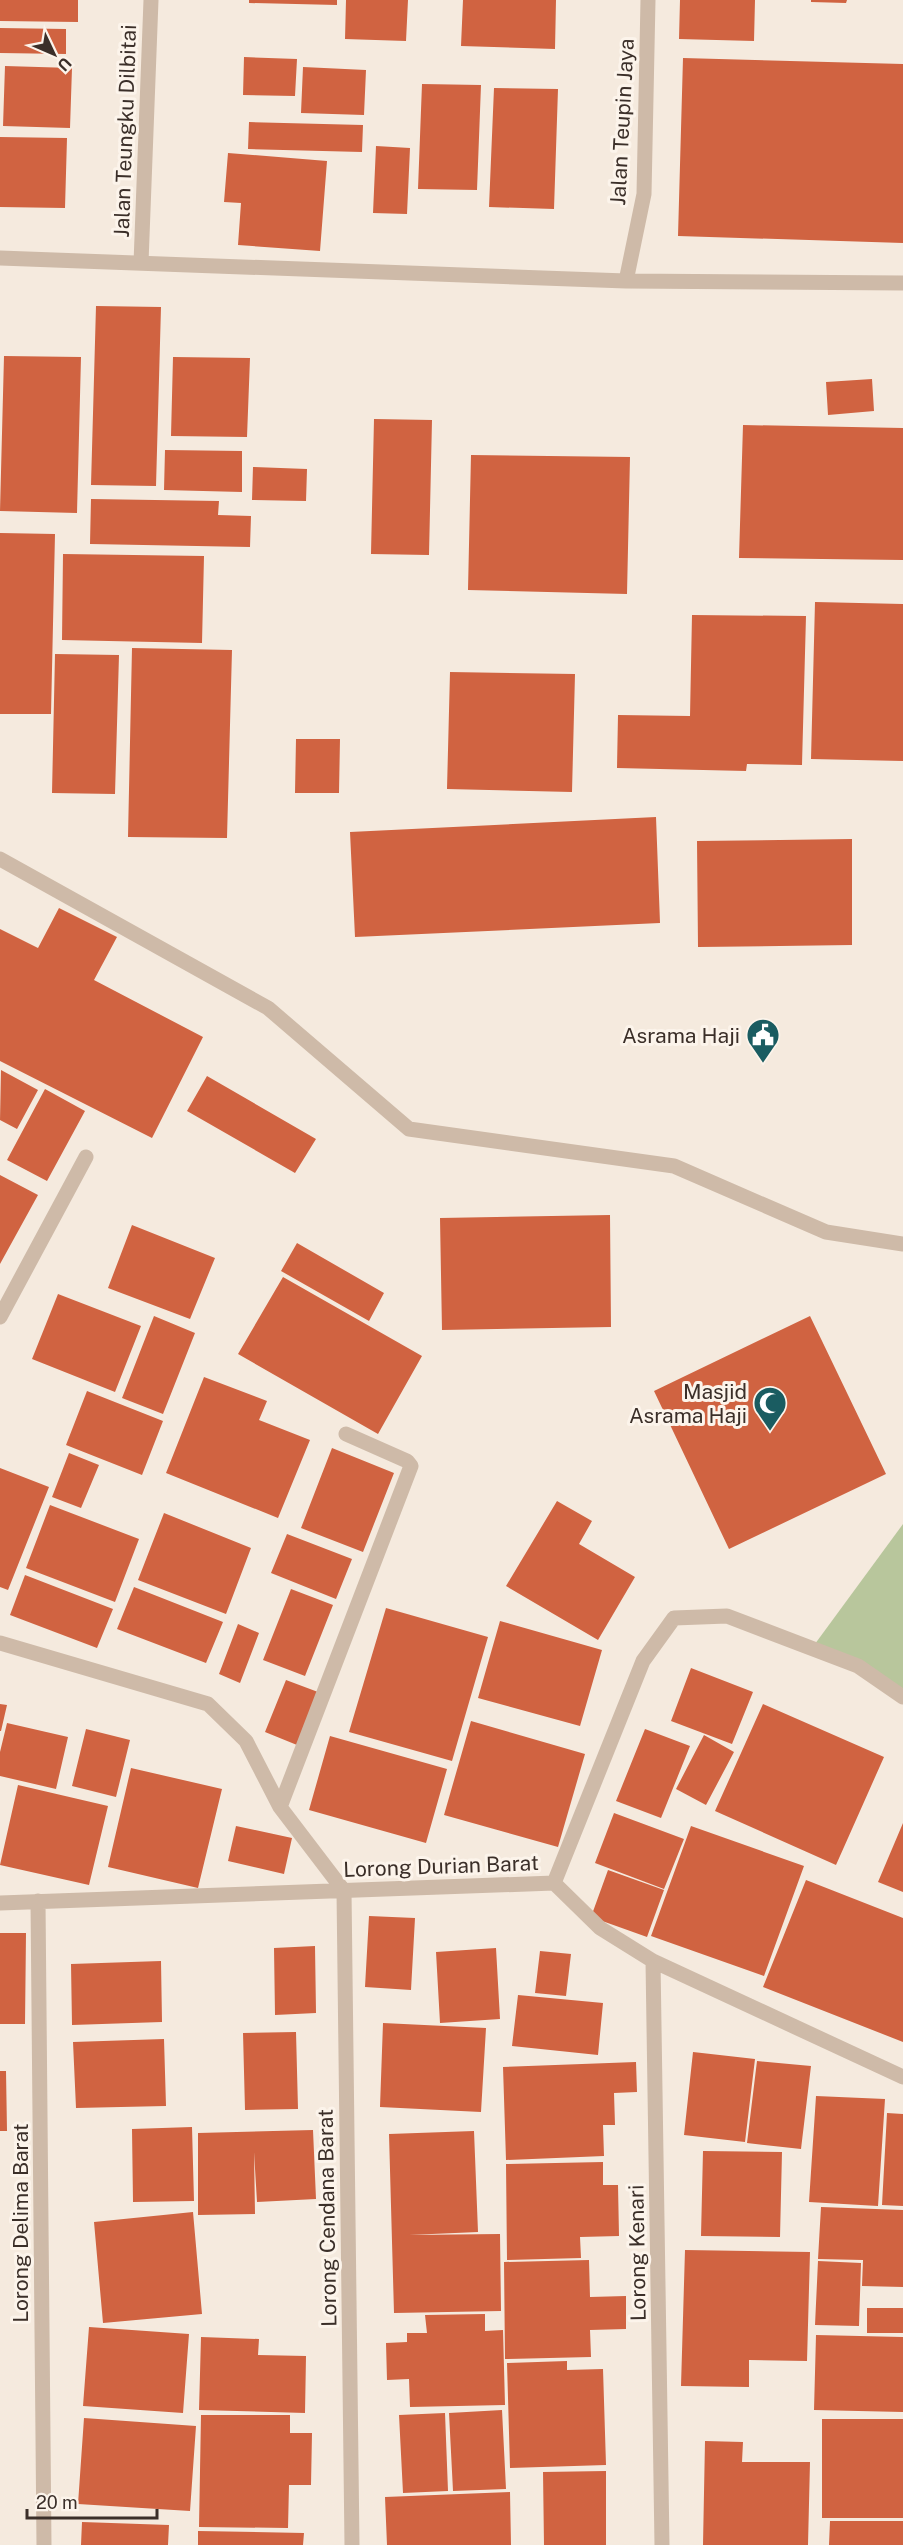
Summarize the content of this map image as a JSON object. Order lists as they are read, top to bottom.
{
  "streets": {
    "street": [
      "Jalan Teupin Jaya",
      "Jalan Teungku Dilbitai",
      "Lorong Durian Barat",
      "Lorong Cendana Barat",
      "Lorong Delima Barat",
      "Lorong Kenari"
    ]
  },
  "crossings": [
    ["Lorong Durian Barat", "Lorong Cendana Barat"],
    ["Lorong Durian Barat", "Lorong Delima Barat"],
    ["Lorong Durian Barat", "Lorong Kenari"]
  ],
  "places": {
    "public building": ["Asrama Haji"],
    "mosque": ["Masjid Asrama Haji"]
  },
  "scale_bar": "20 m",
  "north": "bottom right"
}
